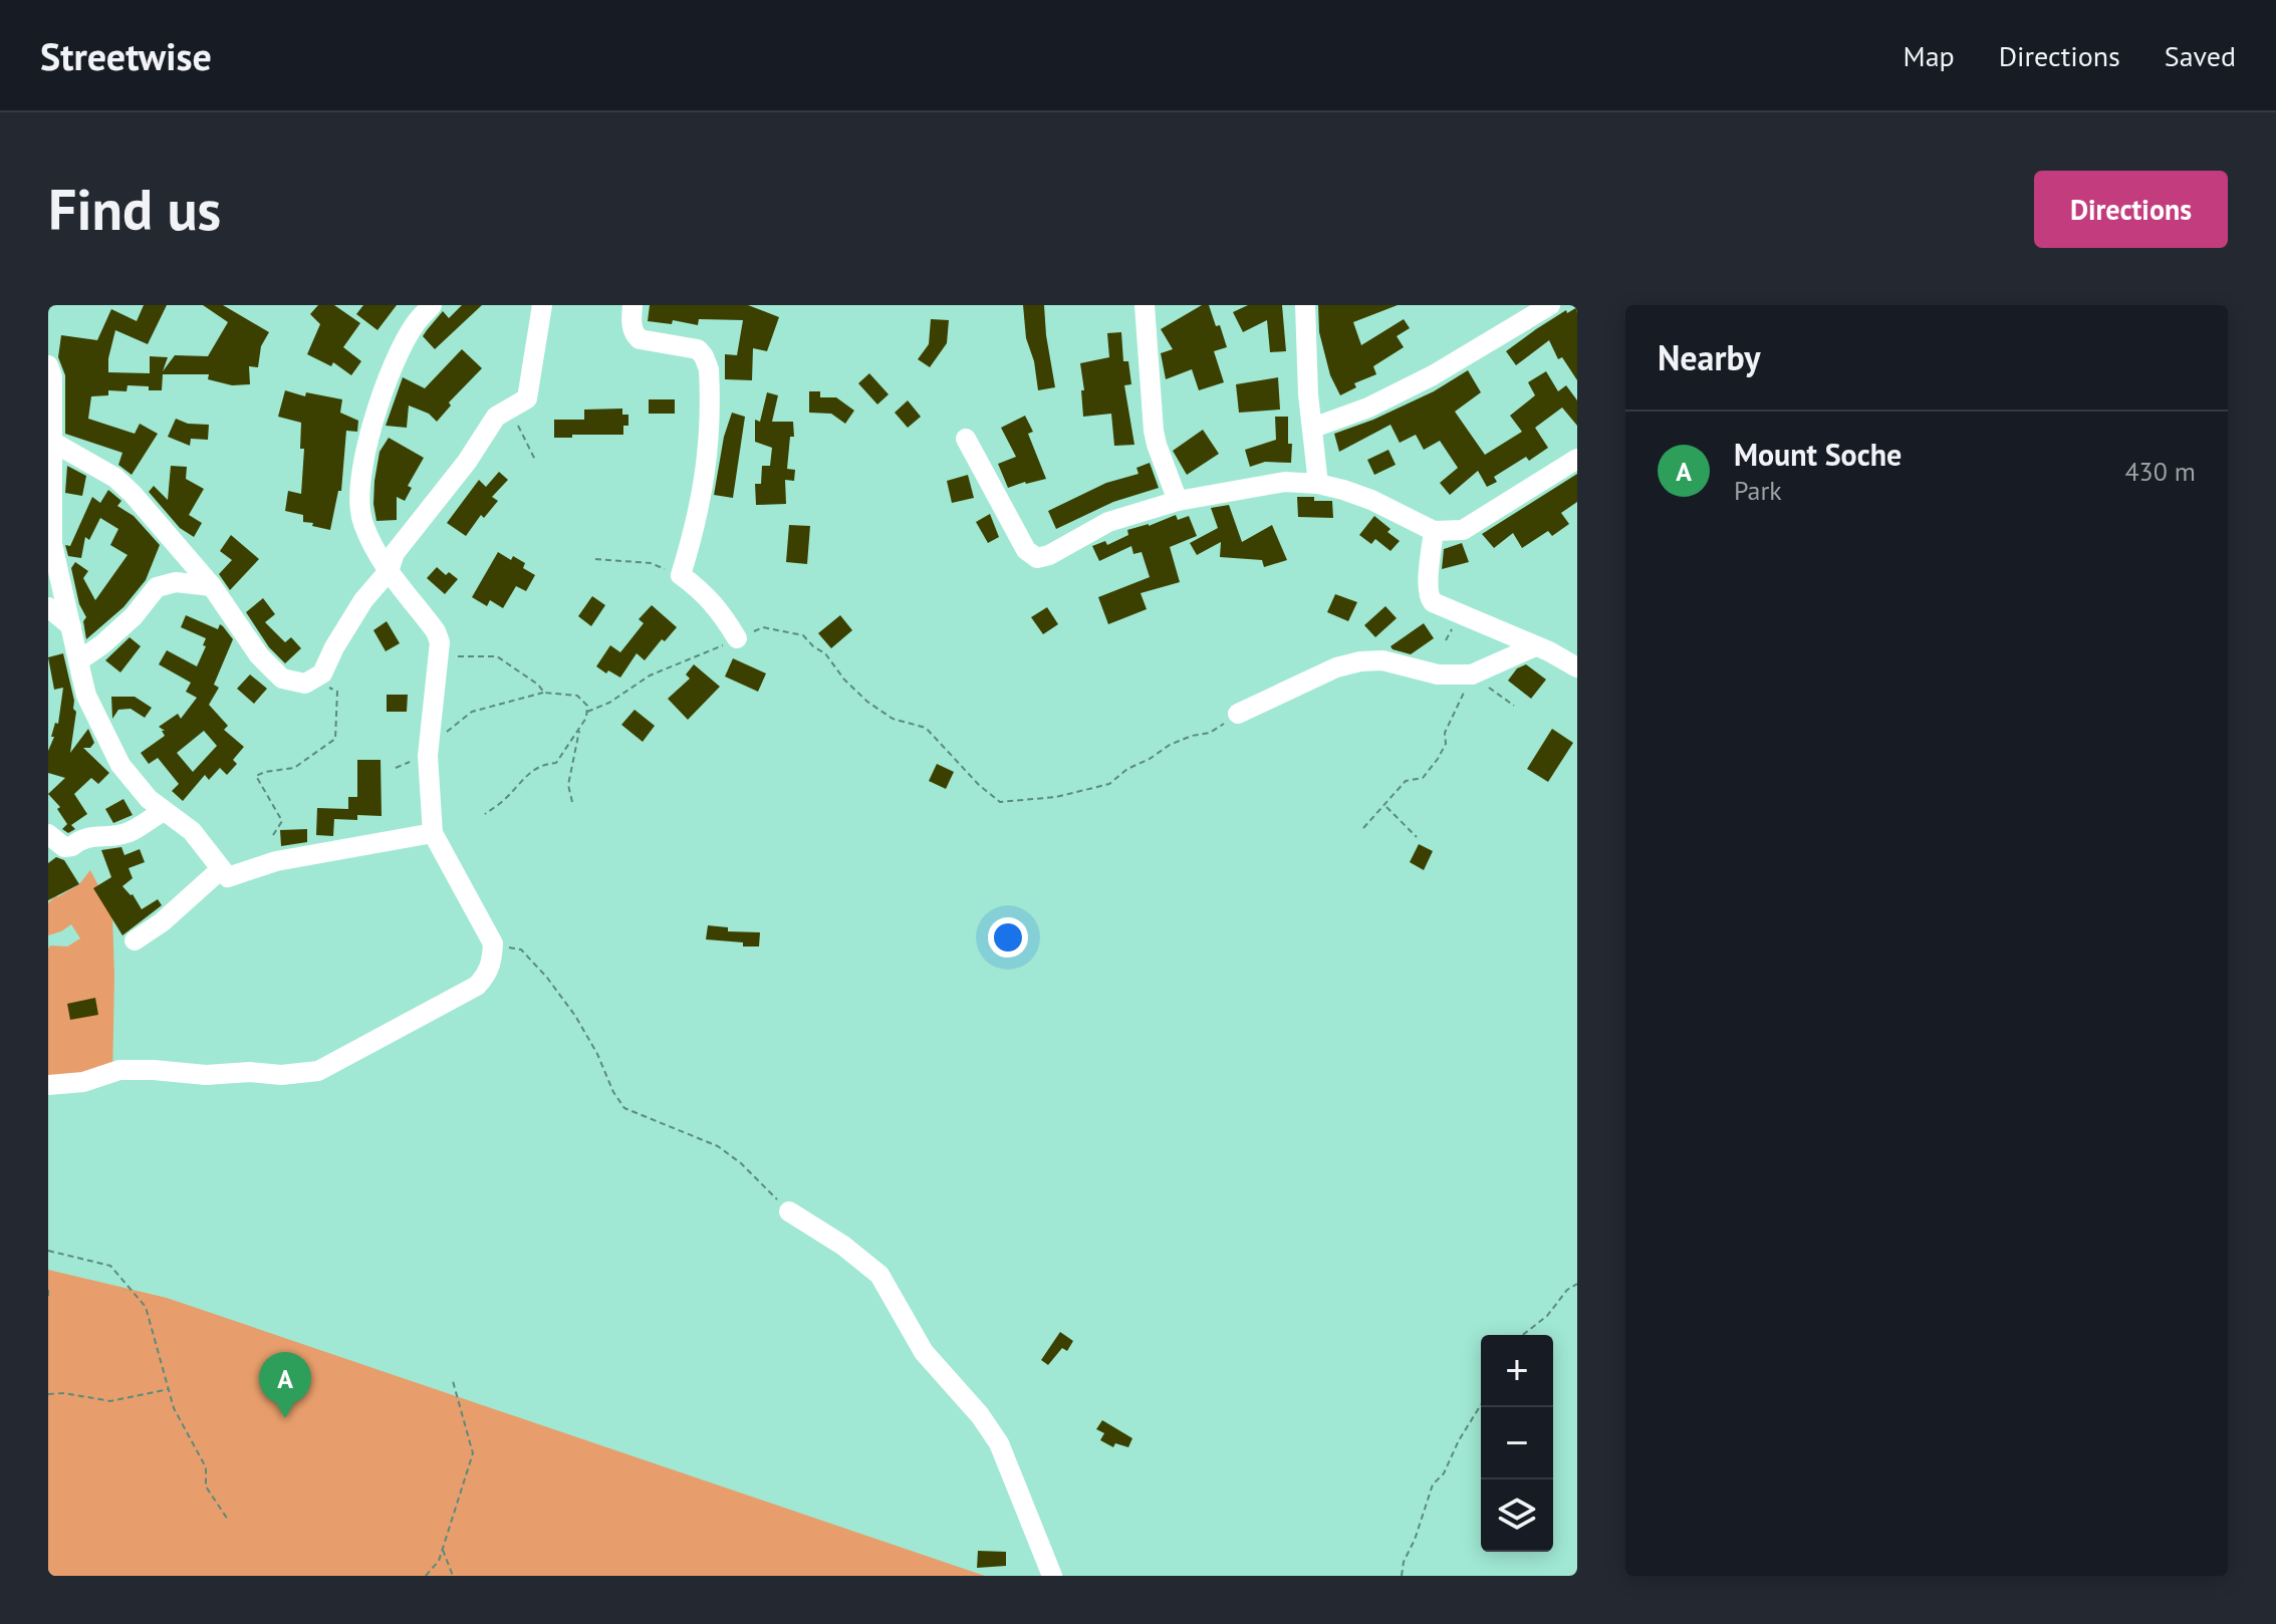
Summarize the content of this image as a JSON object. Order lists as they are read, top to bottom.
{
  "page": {
    "header": "Streetwise",
    "nav": ["Map", "Directions", "Saved"],
    "buttons": "Directions",
    "title": "Find us",
    "heading": "Nearby",
    "list": [
      {
        "mark": "A",
        "name": "Mount Soche",
        "note": "Park",
        "value": "430 m"
      }
    ],
    "map_buttons": ["+", "−"],
    "pins": "A"
  }
}
